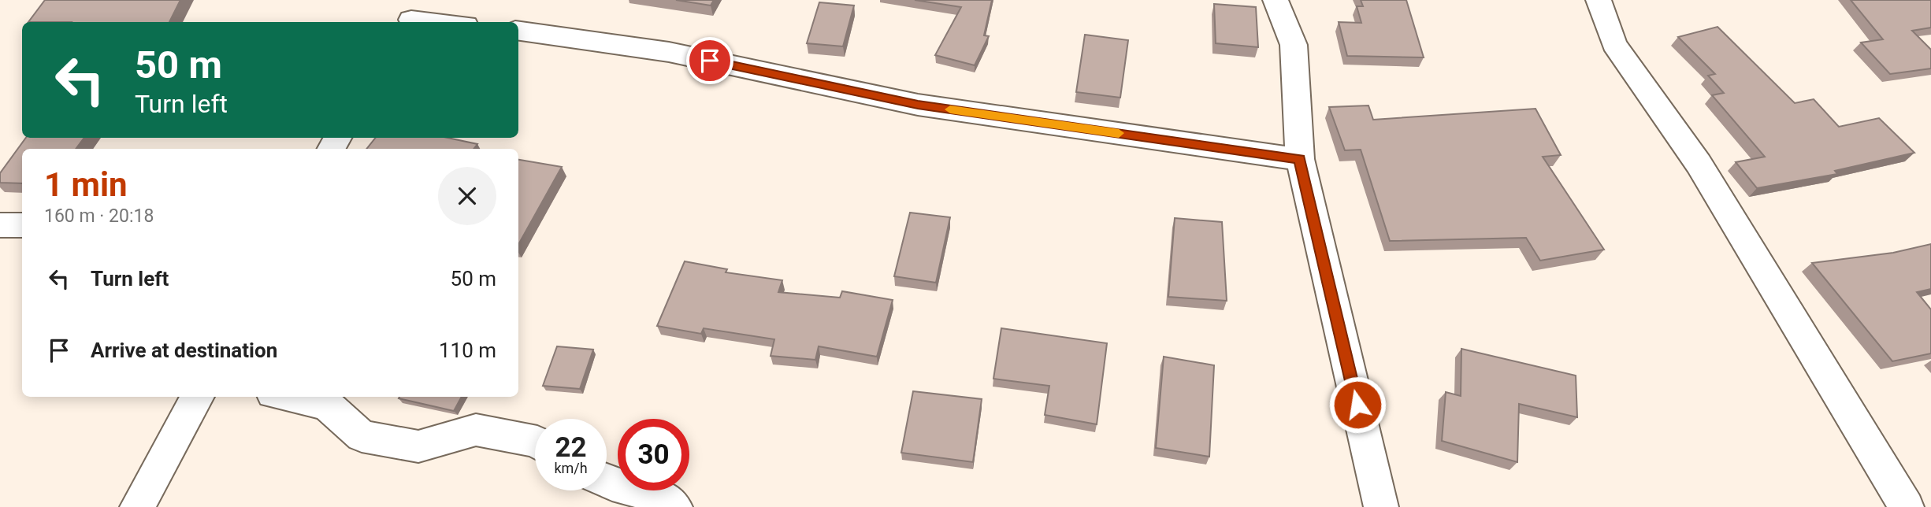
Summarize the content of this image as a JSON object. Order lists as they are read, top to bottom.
{
  "page": {
    "turn": ["50 m", "Turn left"],
    "heading": ["1 min", "160 m · 20:18"],
    "list": [
      {
        "name": "Turn left",
        "value": "50 m"
      },
      {
        "name": "Arrive at destination",
        "value": "110 m"
      }
    ],
    "speed": "22 km/h",
    "limit": "30"
  }
}
